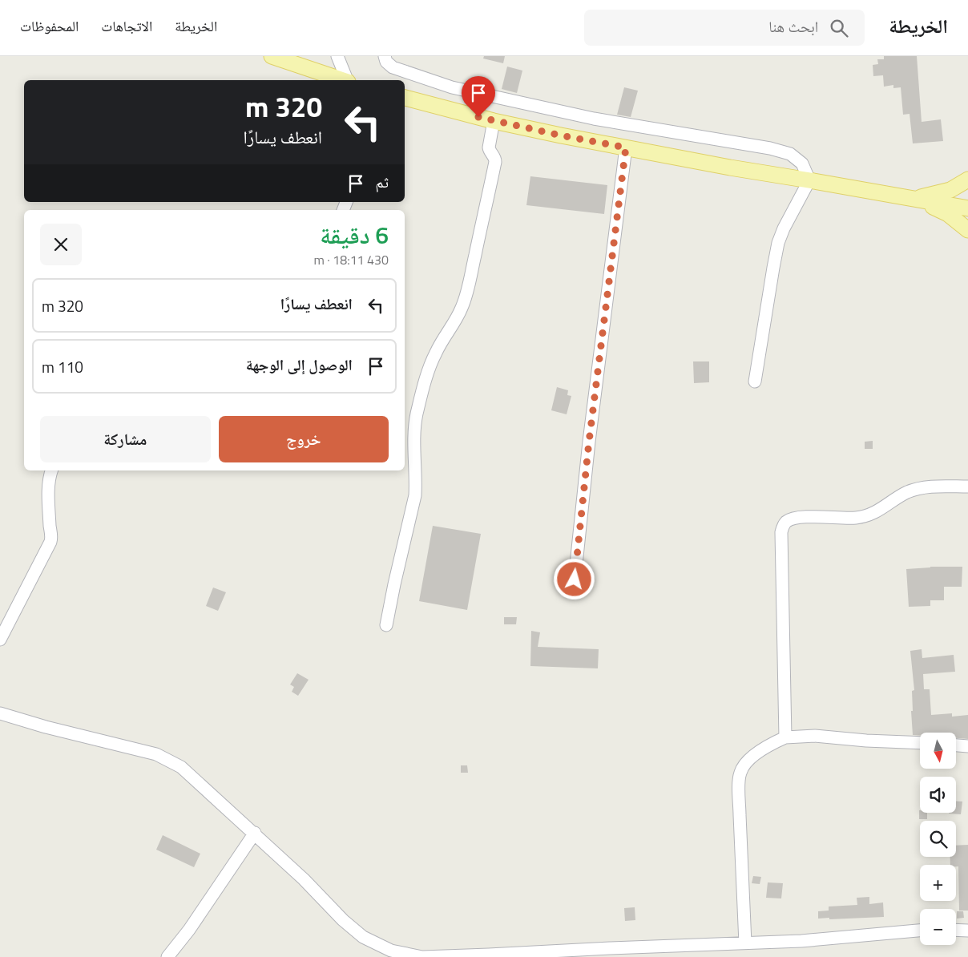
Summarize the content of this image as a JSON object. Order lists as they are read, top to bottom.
{
  "north": "bottom",
  "page": {
    "header": "الخريطة",
    "search": "ابحث هنا",
    "nav": ["الخريطة", "الاتجاهات", "المحفوظات"],
    "turn": ["320 m", "انعطف يسارًا"],
    "then": "ثم",
    "heading": ["6 دقيقة", "430 m · 18:11"],
    "list": [
      {
        "name": "انعطف يسارًا",
        "value": "320 m"
      },
      {
        "name": "الوصول إلى الوجهة",
        "value": "110 m"
      }
    ],
    "buttons": ["خروج", "مشاركة"],
    "map_buttons": ["+", "−"]
  }
}
